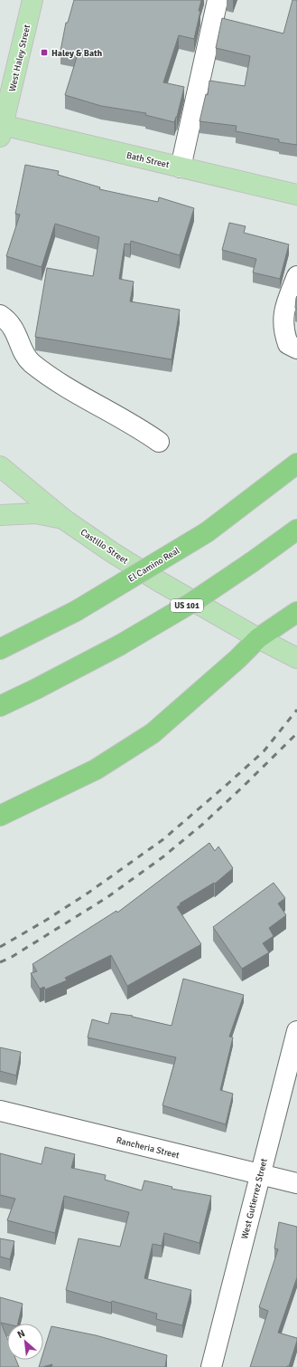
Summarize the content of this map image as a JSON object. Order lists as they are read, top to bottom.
{
  "streets": {
    "highway": ["El Camino Real", "US 101"],
    "main road": ["West Haley Street", "Bath Street", "Castillo Street"],
    "street": ["Rancheria Street", "West Gutierrez Street"]
  },
  "crossings": [
    ["West Haley Street", "Bath Street"],
    ["Rancheria Street", "West Gutierrez Street"]
  ],
  "places": {
    "transit": ["Haley & Bath"]
  },
  "north": "top left"
}
